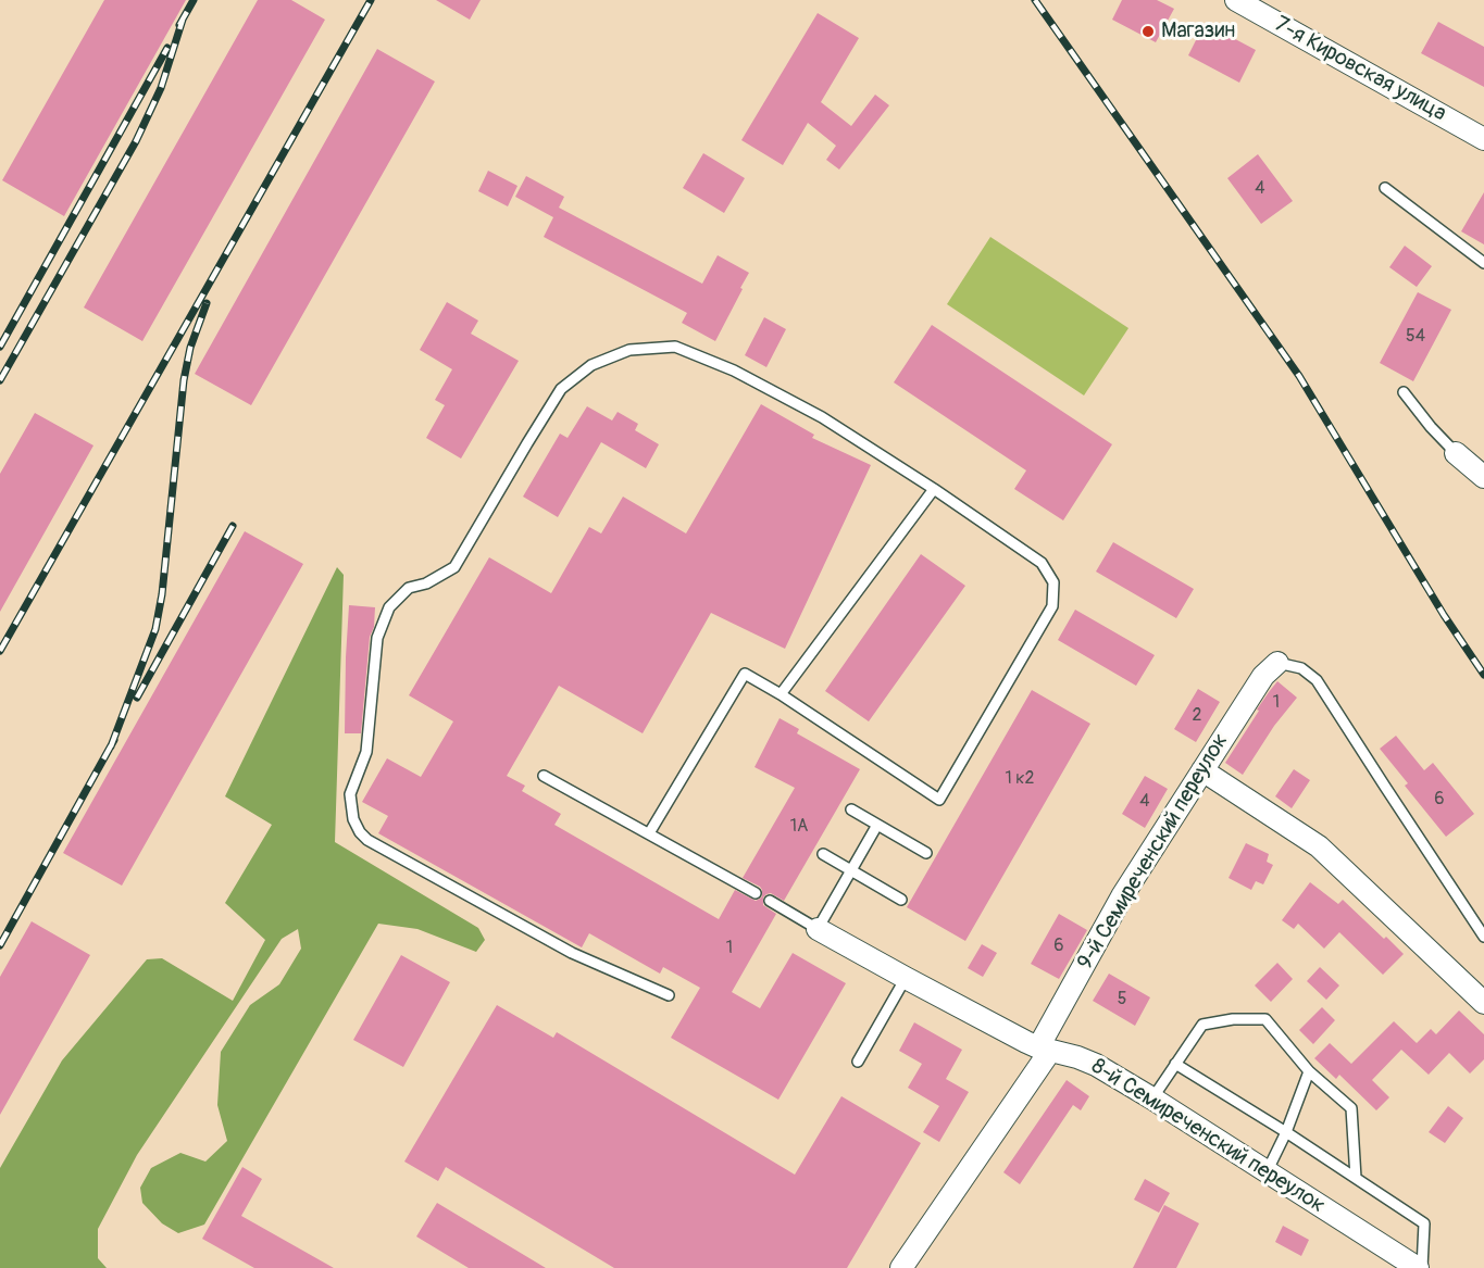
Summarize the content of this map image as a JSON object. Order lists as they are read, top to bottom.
{
  "streets": {
    "street": ["7-я Кировская улица", "9-й Семиреченский переулок", "8-й Семиреченский переулок"]
  },
  "crossings": [
    ["9-й Семиреченский переулок", "8-й Семиреченский переулок"]
  ],
  "places": ["Магазин"],
  "house_numbers": [
    "4",
    "54",
    "1",
    "2",
    "1 к2",
    "6",
    "4",
    "1А",
    "6",
    "1",
    "5"
  ]
}
